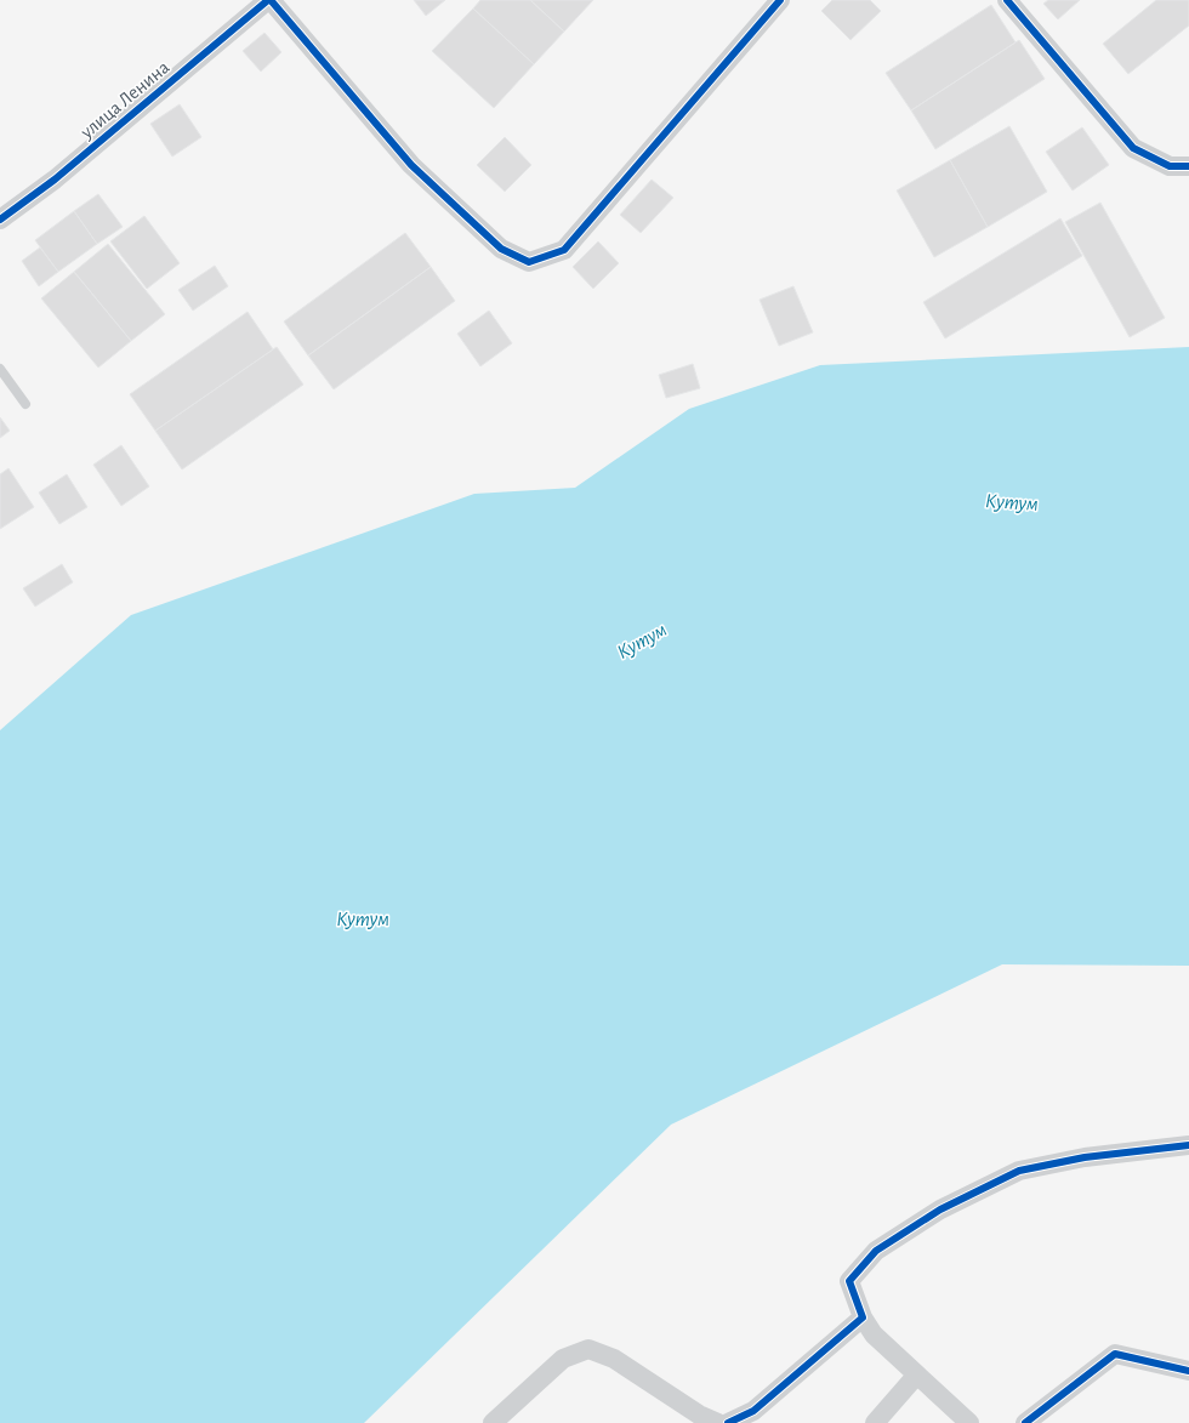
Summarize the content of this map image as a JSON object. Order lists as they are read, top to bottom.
{
  "streets": {
    "street": ["улица Ленина"]
  },
  "water": ["Кутум"]
}
